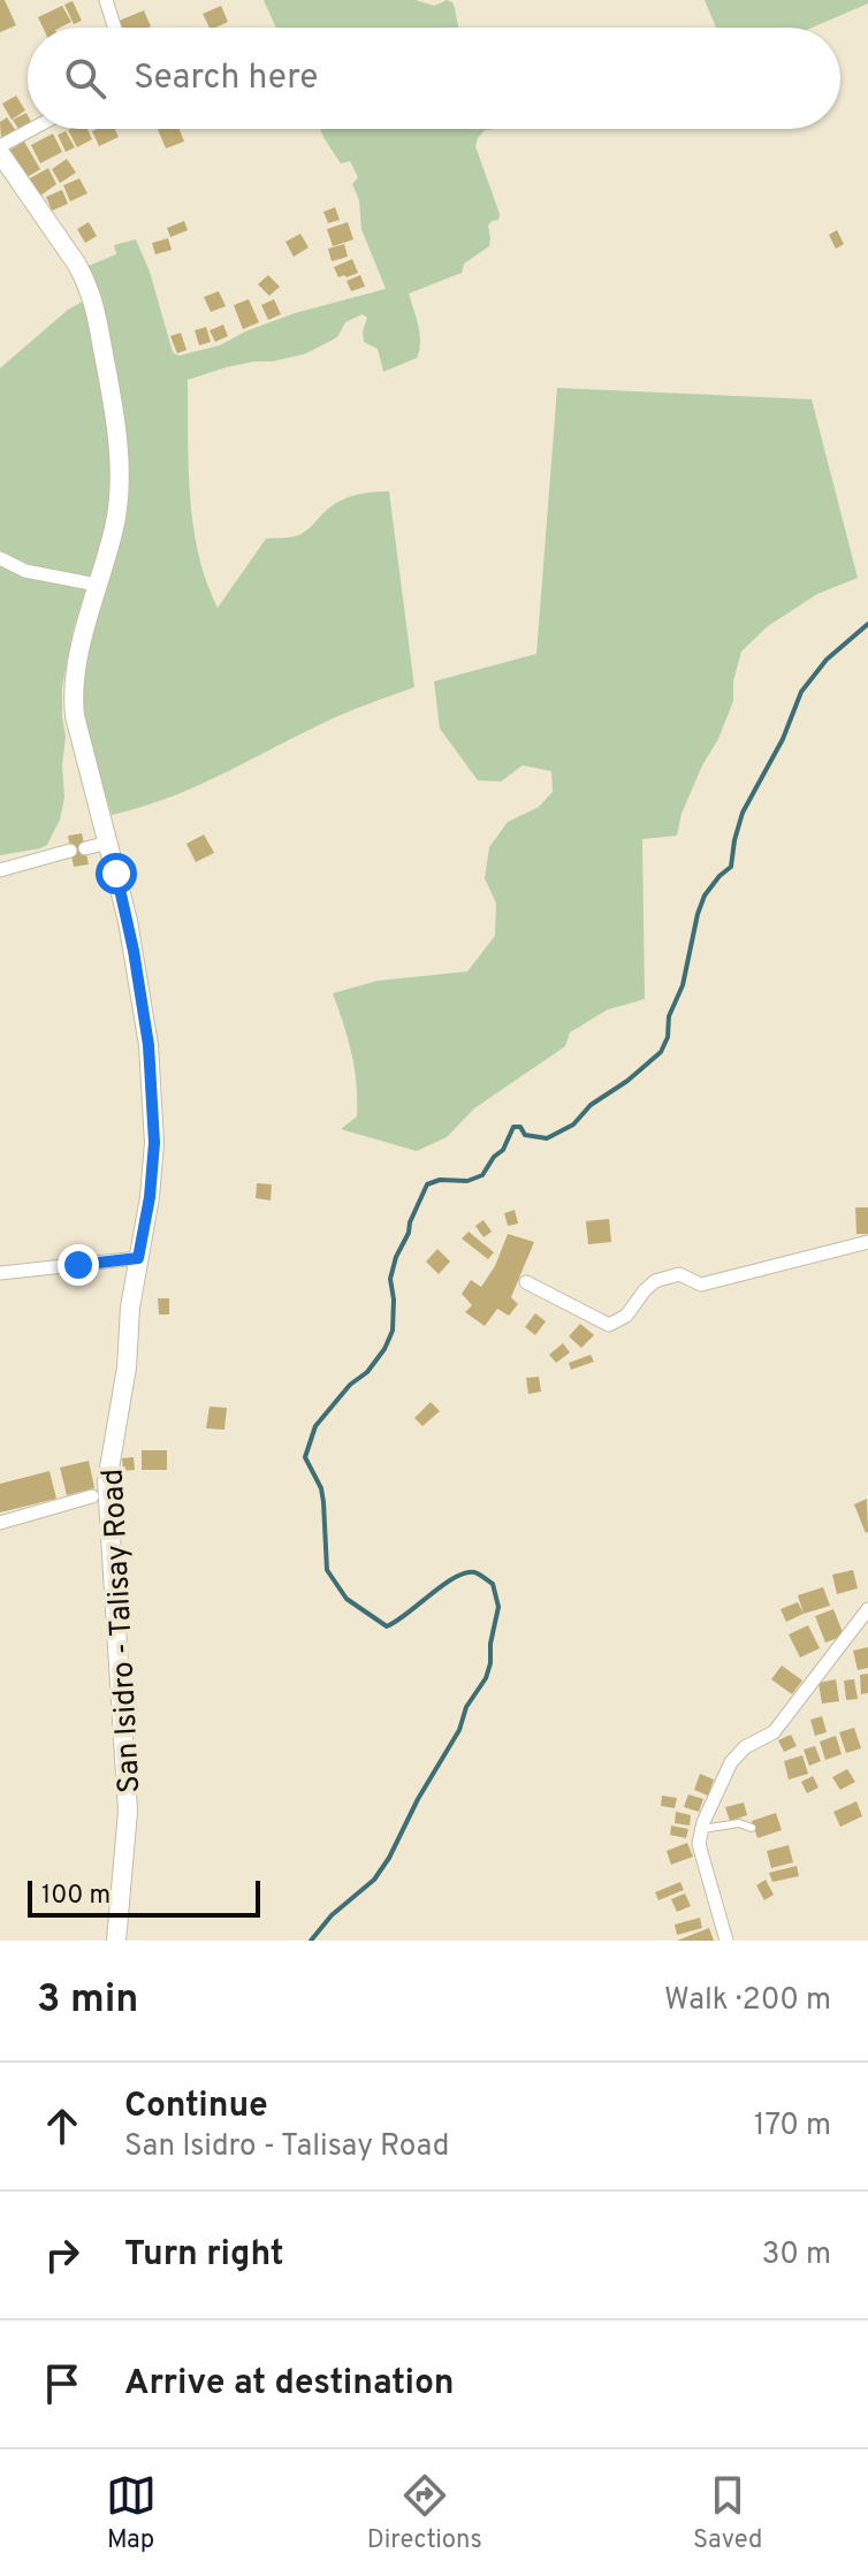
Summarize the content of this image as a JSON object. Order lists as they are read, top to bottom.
{
  "streets": {
    "street": ["San Isidro - Talisay Road"]
  },
  "scale_bar": "100 m",
  "page": {
    "search": "Search here",
    "scale": "100 m",
    "heading": ["3 min", "Walk · 200 m"],
    "list": [
      ["Continue", "San Isidro - Talisay Road", "170 m"],
      ["Turn right", "30 m"],
      "Arrive at destination"
    ],
    "nav": ["Map", "Directions", "Saved"]
  }
}
